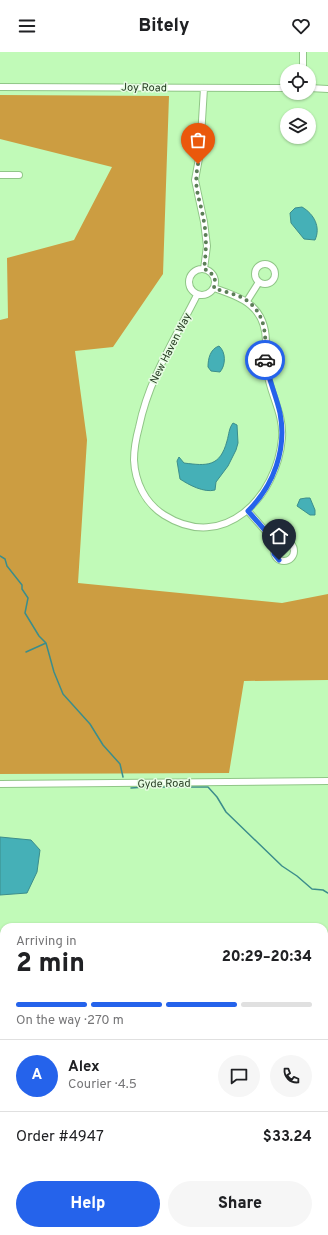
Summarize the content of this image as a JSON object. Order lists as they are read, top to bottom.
{
  "streets": {
    "street": ["Joy Road", "New Haven Way", "Gyde Road"]
  },
  "page": {
    "header": "Bitely",
    "heading": ["2 min", "Arriving in", "20:29–20:34"],
    "panel": [
      "Alex",
      "Courier · 4.5",
      "Order #4947",
      "$33.24"
    ],
    "bar": "On the way · 270 m",
    "round": "A",
    "buttons": ["Help", "Share"]
  }
}
